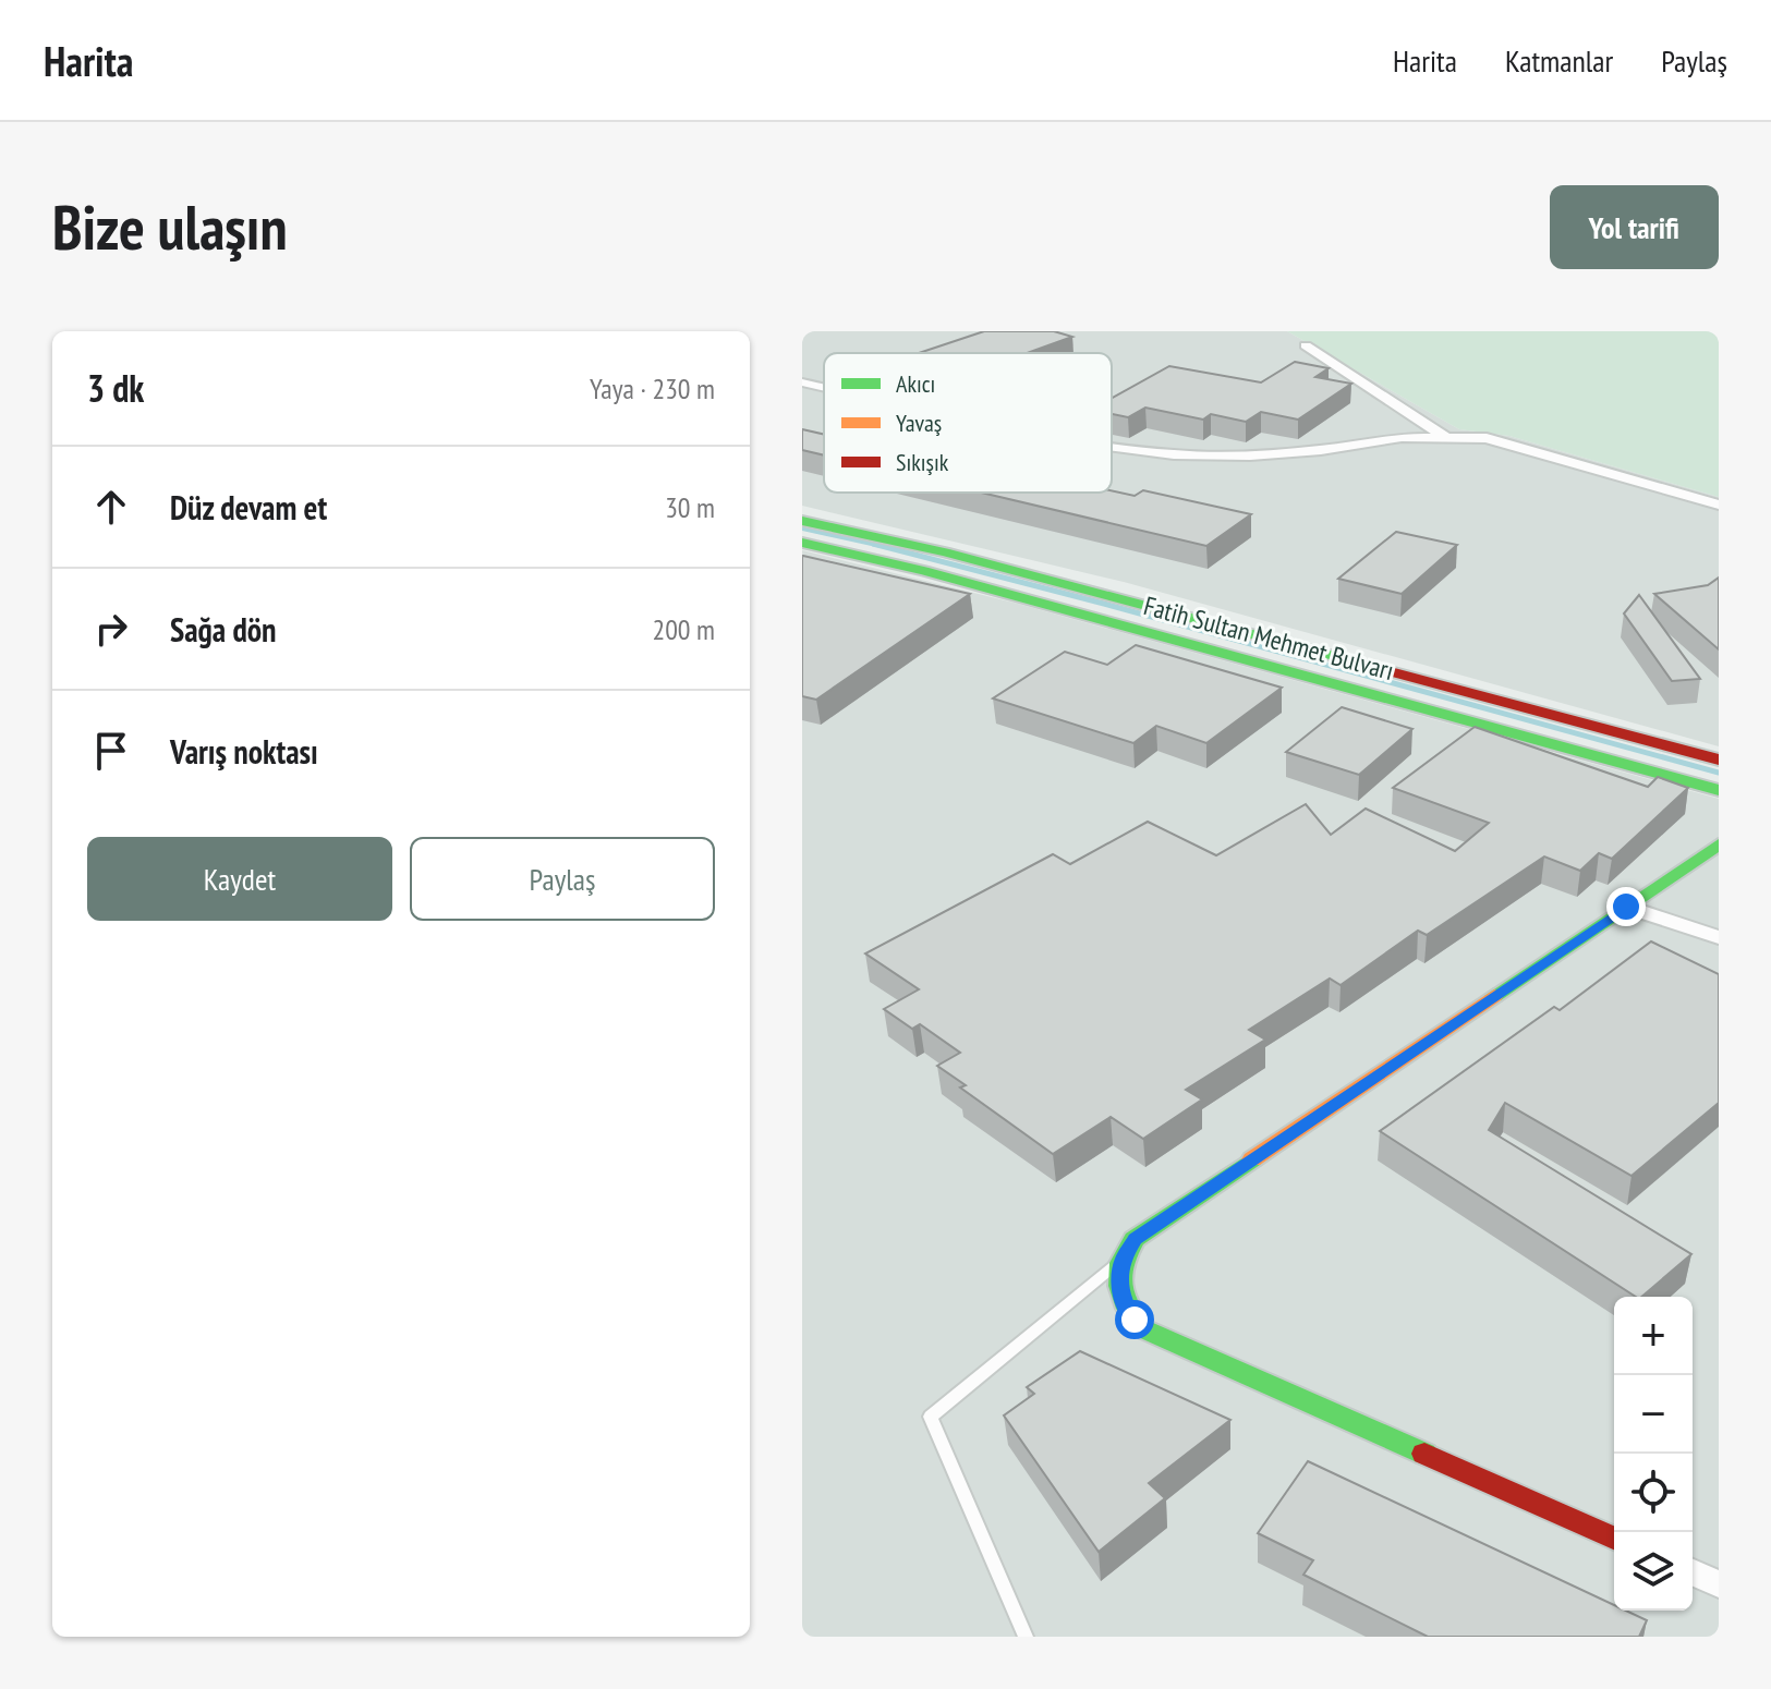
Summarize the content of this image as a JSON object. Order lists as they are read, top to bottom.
{
  "streets": {
    "main road": ["Fatih Sultan Mehmet Bulvarı"]
  },
  "legend": ["Akıcı", "Yavaş", "Sıkışık"],
  "page": {
    "header": "Harita",
    "nav": ["Harita", "Katmanlar", "Paylaş"],
    "buttons": [
      "Yol tarifi",
      ["Kaydet", "Paylaş"]
    ],
    "title": "Bize ulaşın",
    "heading": ["3 dk", "Yaya · 230 m"],
    "list": [
      ["Düz devam et", "30 m"],
      ["Sağa dön", "200 m"],
      "Varış noktası"
    ],
    "map_buttons": ["+", "−"]
  }
}
